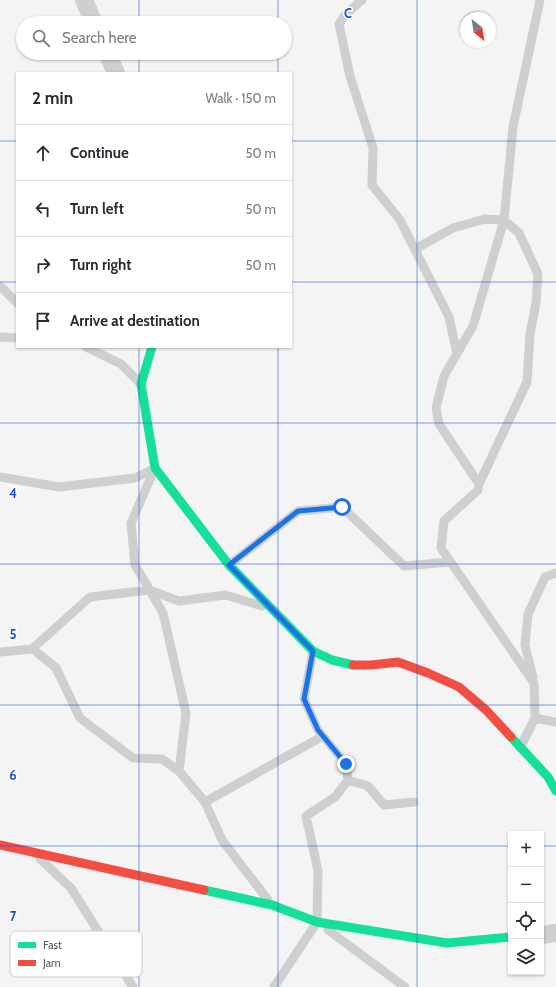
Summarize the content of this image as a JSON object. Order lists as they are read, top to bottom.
{
  "legend": ["Fast", "Jam"],
  "north": "bottom right",
  "page": {
    "search": "Search here",
    "heading": ["2 min", "Walk · 150 m"],
    "list": [
      ["Continue", "50 m"],
      ["Turn left", "50 m"],
      ["Turn right", "50 m"],
      "Arrive at destination"
    ],
    "map_buttons": ["+", "−"]
  },
  "grid": {
    "columns": ["C"],
    "rows": [
      "4",
      "5",
      "6",
      "7"
    ]
  }
}
